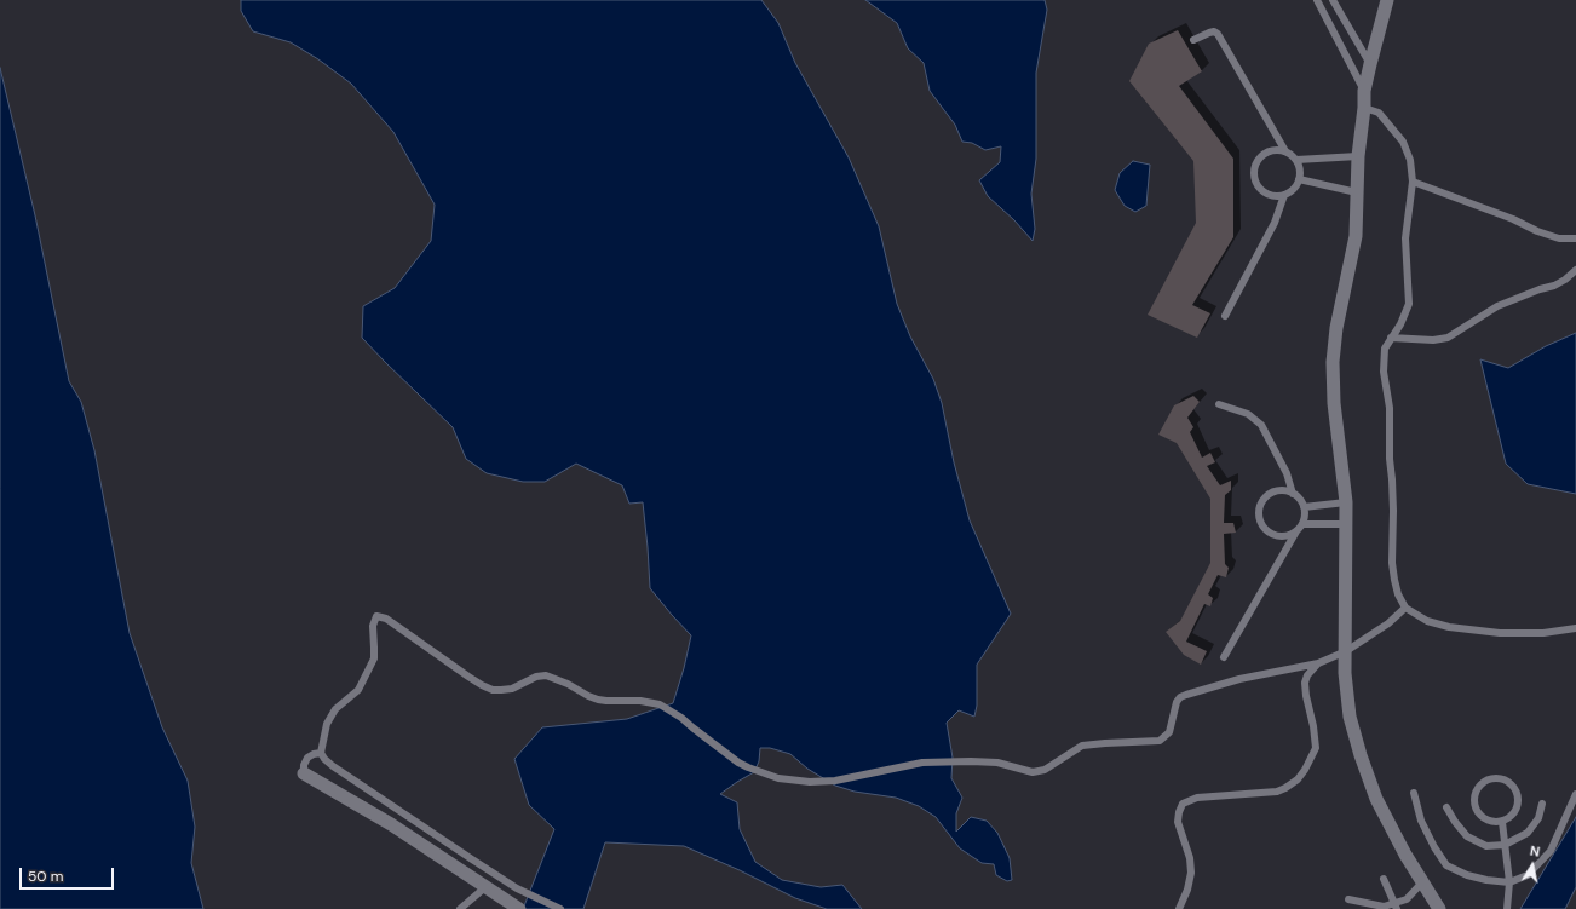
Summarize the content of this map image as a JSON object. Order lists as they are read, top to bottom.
{
  "scale_bar": "50 m",
  "north": "top"
}
